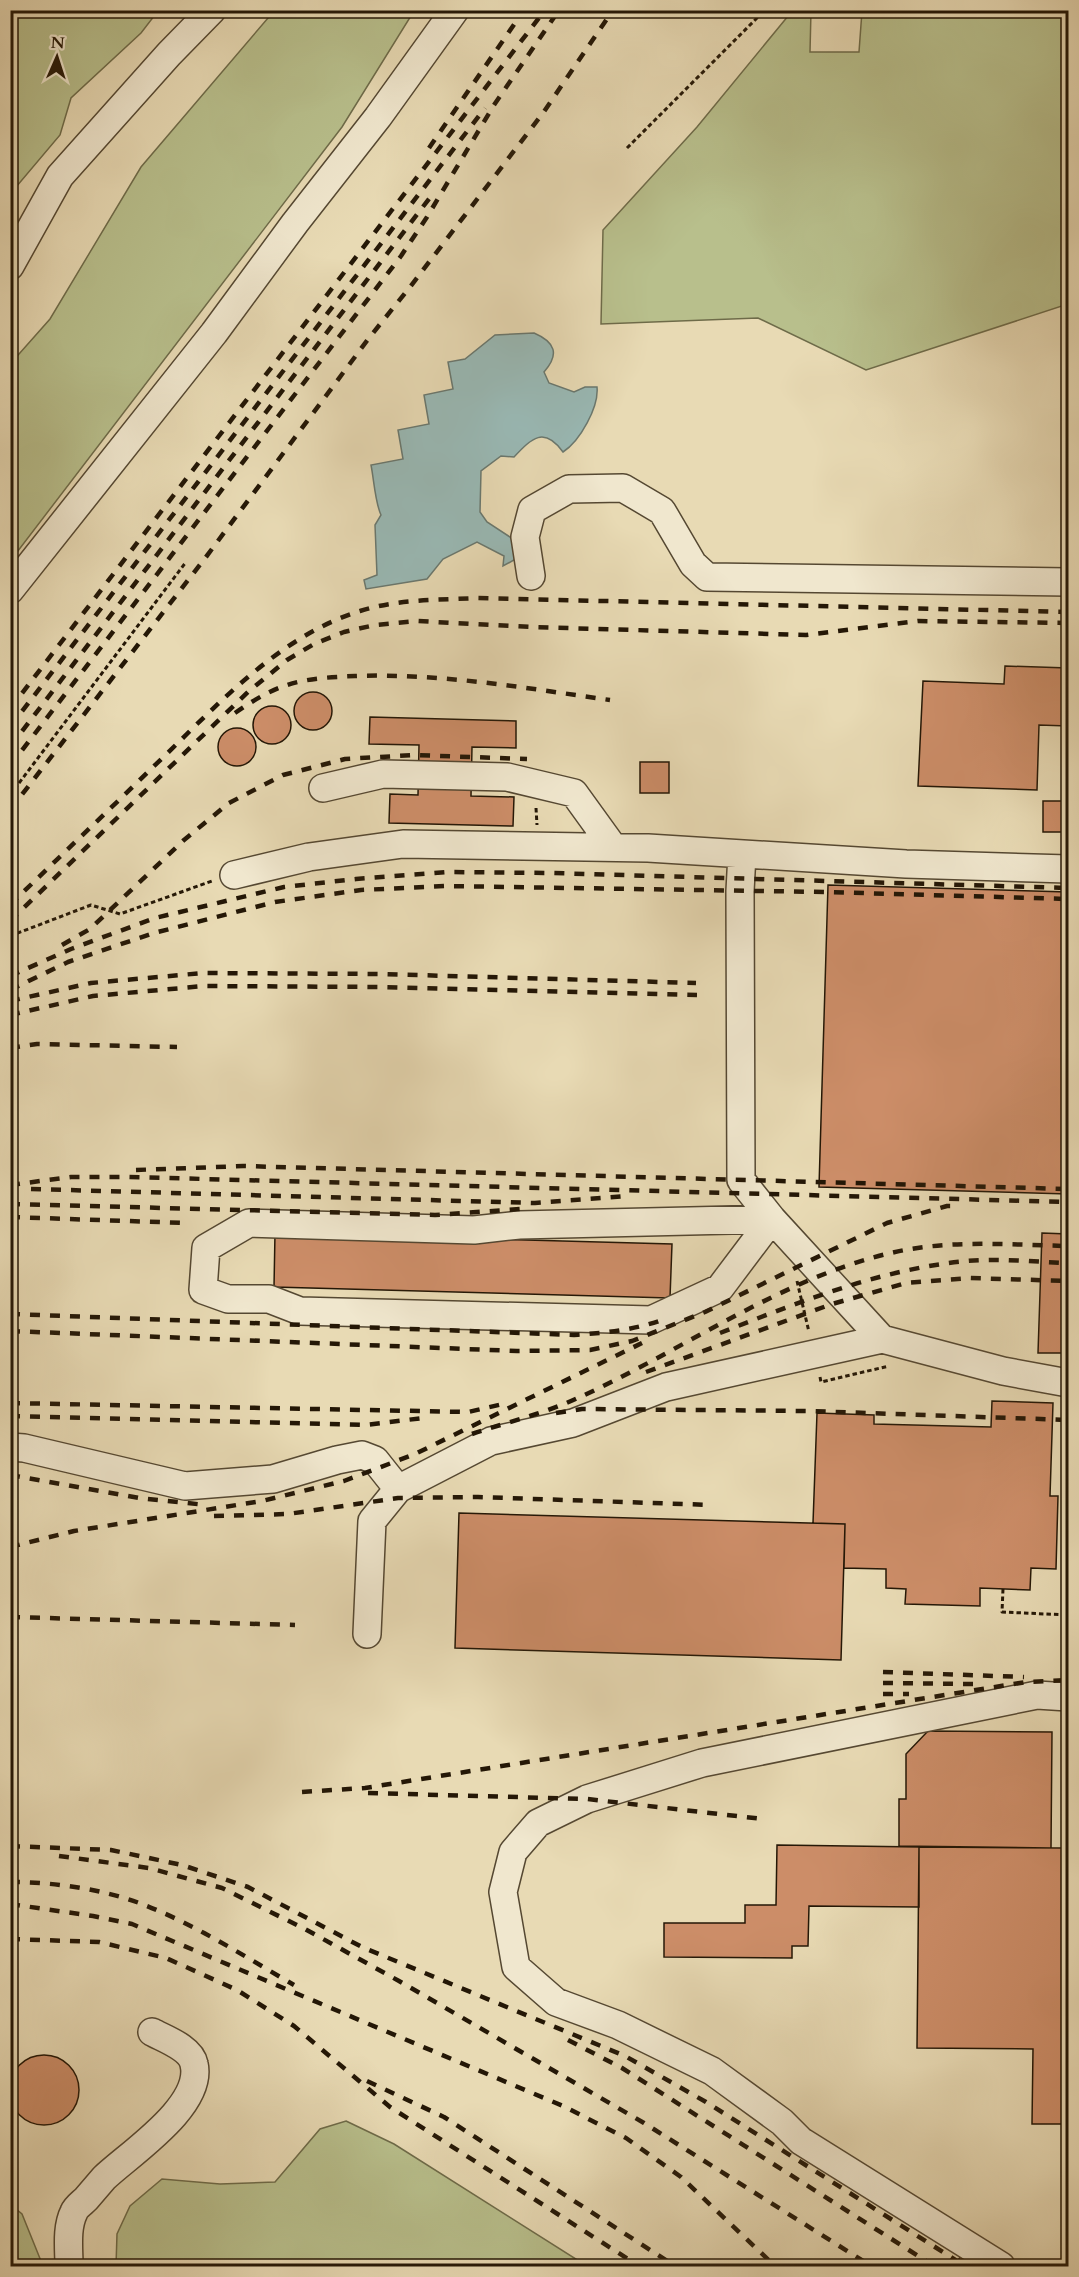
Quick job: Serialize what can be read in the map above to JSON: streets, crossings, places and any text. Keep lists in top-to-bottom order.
{
  "north": "top"
}
